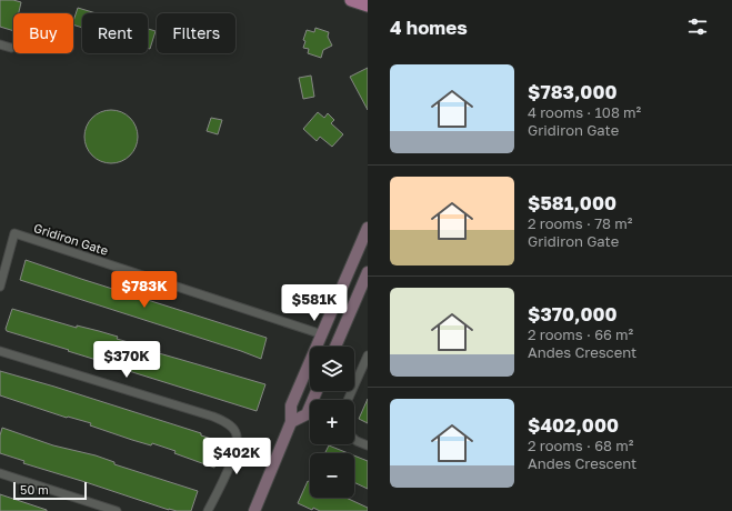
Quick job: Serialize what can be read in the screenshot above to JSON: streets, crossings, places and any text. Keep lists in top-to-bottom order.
{
  "streets": {
    "street": ["Gridiron Gate"]
  },
  "scale_bar": "50 m",
  "page": {
    "heading": "4 homes",
    "chip": ["Buy", "Rent", "Filters"],
    "list": [
      {
        "name": "$783,000",
        "note": "4 rooms · 108 m² · Gridiron Gate"
      },
      {
        "name": "$581,000",
        "note": "2 rooms · 78 m² · Gridiron Gate"
      },
      {
        "name": "$370,000",
        "note": "2 rooms · 66 m² · Andes Crescent"
      },
      {
        "name": "$402,000",
        "note": "2 rooms · 68 m² · Andes Crescent"
      }
    ],
    "price": [
      "$783K",
      "$581K",
      "$370K",
      "$402K"
    ],
    "map_buttons": ["+", "−"],
    "scale": "50 m"
  }
}
